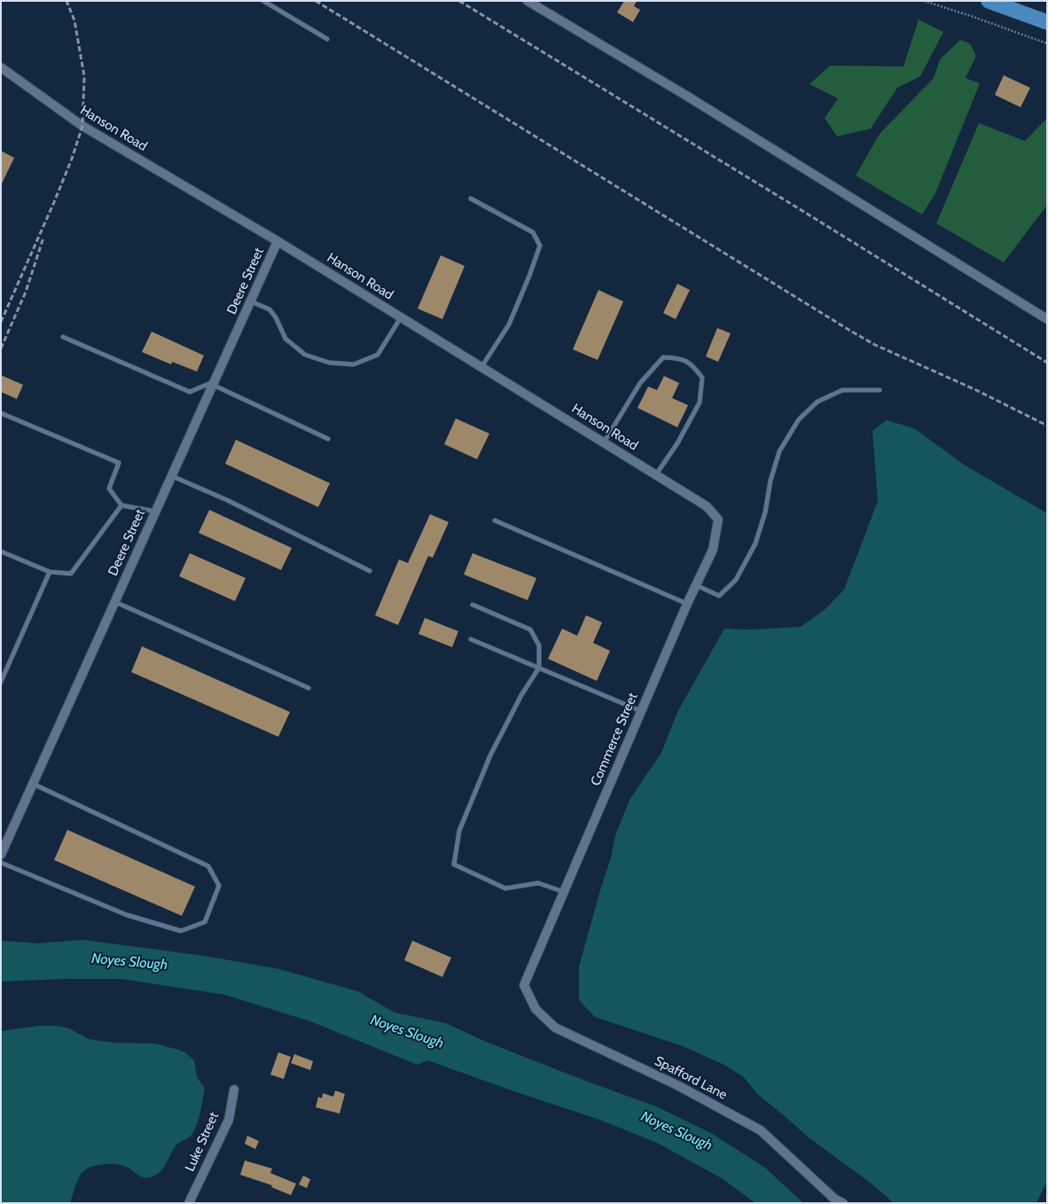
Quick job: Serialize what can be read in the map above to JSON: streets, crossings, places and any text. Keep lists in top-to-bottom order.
{
  "streets": {
    "street": [
      "Hanson Road",
      "Deere Street",
      "Commerce Street",
      "Spafford Lane",
      "Luke Street"
    ]
  },
  "crossings": [
    ["Hanson Road", "Deere Street"],
    ["Hanson Road", "Commerce Street"],
    ["Commerce Street", "Spafford Lane"]
  ],
  "water": ["Noyes Slough"]
}
